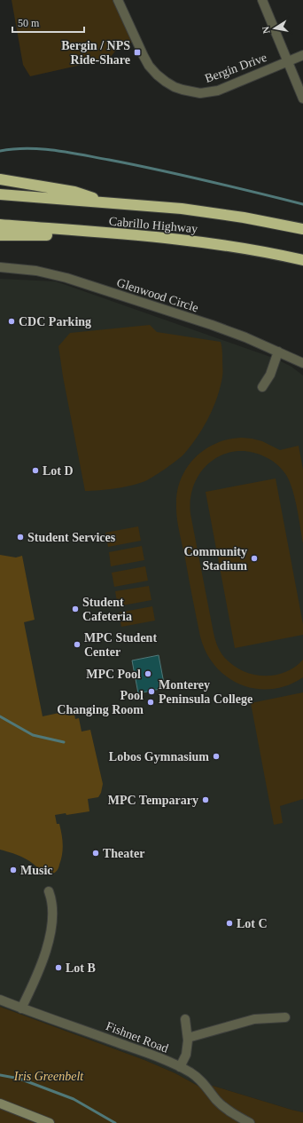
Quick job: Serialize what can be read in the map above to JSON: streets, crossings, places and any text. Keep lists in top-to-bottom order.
{
  "streets": {
    "highway": ["Cabrillo Highway"],
    "street": ["Bergin Drive", "Glenwood Circle", "Fishnet Road"]
  },
  "parks": ["Iris Greenbelt"],
  "places": {
    "transit": ["Bergin / NPS Ride-Share"],
    "other": [
      "CDC Parking",
      "Lot D",
      "Student Services",
      "Community Stadium",
      "Student Cafeteria",
      "MPC Student Center",
      "MPC Pool",
      "Monterey Peninsula College",
      "Pool Changing Room",
      "Lobos Gymnasium",
      "MPC Temparary",
      "Theater",
      "Music",
      "Lot C",
      "Lot B"
    ]
  },
  "scale_bar": "50 m",
  "north": "left"
}
